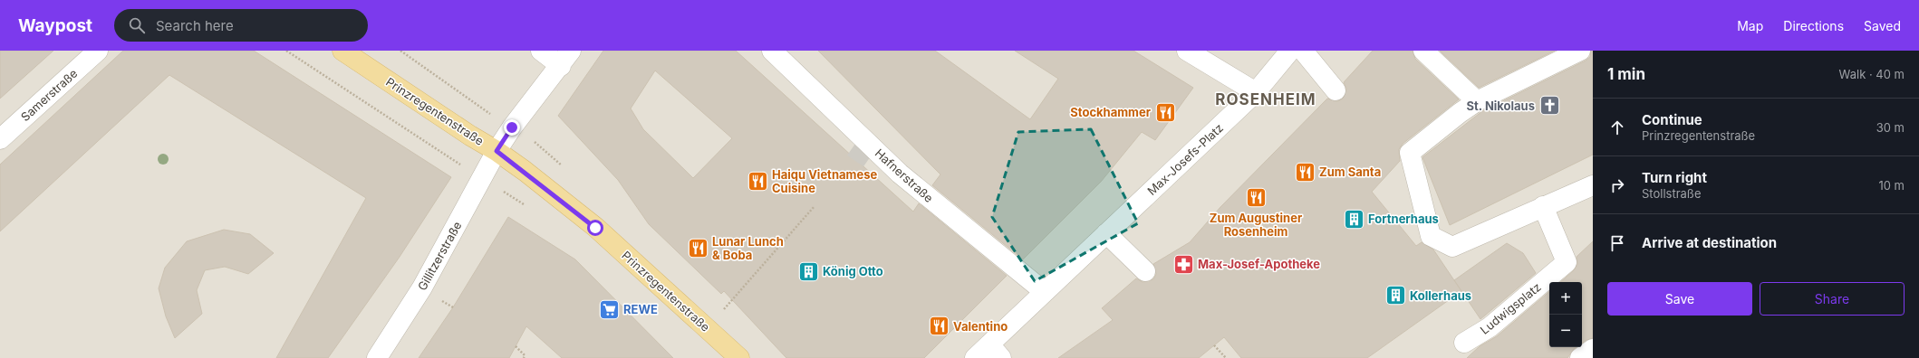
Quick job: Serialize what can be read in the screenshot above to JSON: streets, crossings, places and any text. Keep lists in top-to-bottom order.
{
  "streets": {
    "main road": ["Prinzregentenstraße"],
    "street": [
      "Samerstraße",
      "Max-Josefs-Platz",
      "Hafnerstraße",
      "Gillitzerstraße",
      "Ludwigsplatz"
    ]
  },
  "crossings": [
    ["Prinzregentenstraße", "Gillitzerstraße"],
    ["Max-Josefs-Platz", "Hafnerstraße"]
  ],
  "districts": ["ROSENHEIM"],
  "places": {
    "church": ["St. Nikolaus"],
    "restaurant": [
      "Stockhammer",
      "Zum Santa",
      "Haiqu Vietnamese Cuisine",
      "Zum Augustiner Rosenheim",
      "Lunar Lunch & Boba",
      "Valentino"
    ],
    "building": ["Fortnerhaus", "König Otto", "Kollerhaus"],
    "pharmacy": ["Max-Josef-Apotheke"],
    "supermarket": ["REWE"]
  },
  "page": {
    "header": "Waypost",
    "search": "Search here",
    "nav": ["Map", "Directions", "Saved"],
    "heading": ["1 min", "Walk · 40 m"],
    "list": [
      ["Continue", "Prinzregentenstraße", "30 m"],
      ["Turn right", "Stollstraße", "10 m"],
      "Arrive at destination"
    ],
    "buttons": ["Save", "Share"],
    "map_buttons": ["+", "−"]
  }
}
